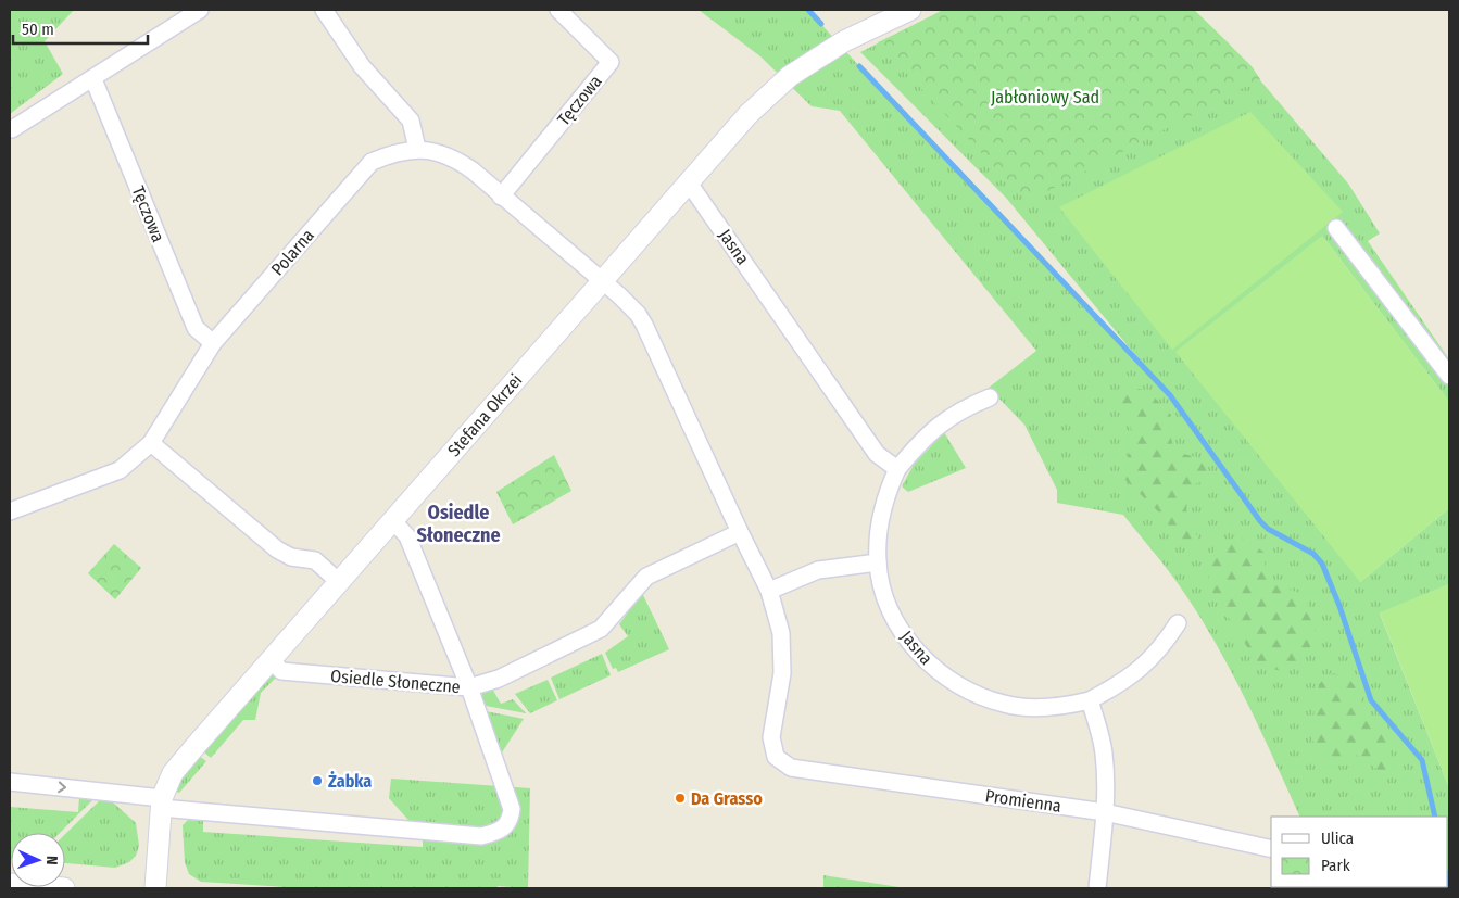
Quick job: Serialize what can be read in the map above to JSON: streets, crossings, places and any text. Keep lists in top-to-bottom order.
{
  "streets": {
    "street": [
      "Tęczowa",
      "Jasna",
      "Polarna",
      "Stefana Okrzei",
      "Osiedle Słoneczne",
      "Promienna"
    ]
  },
  "crossings": [
    ["Tęczowa", "Polarna"],
    ["Jasna", "Stefana Okrzei"],
    ["Polarna", "Stefana Okrzei"],
    ["Polarna", "Osiedle Słoneczne"],
    ["Polarna", "Promienna"],
    ["Stefana Okrzei", "Osiedle Słoneczne"]
  ],
  "districts": ["Osiedle Słoneczne"],
  "parks": ["Jabłoniowy Sad"],
  "places": ["Żabka", "Da Grasso"],
  "legend": ["Ulica", "Park"],
  "scale_bar": "50 m",
  "north": "right"
}
